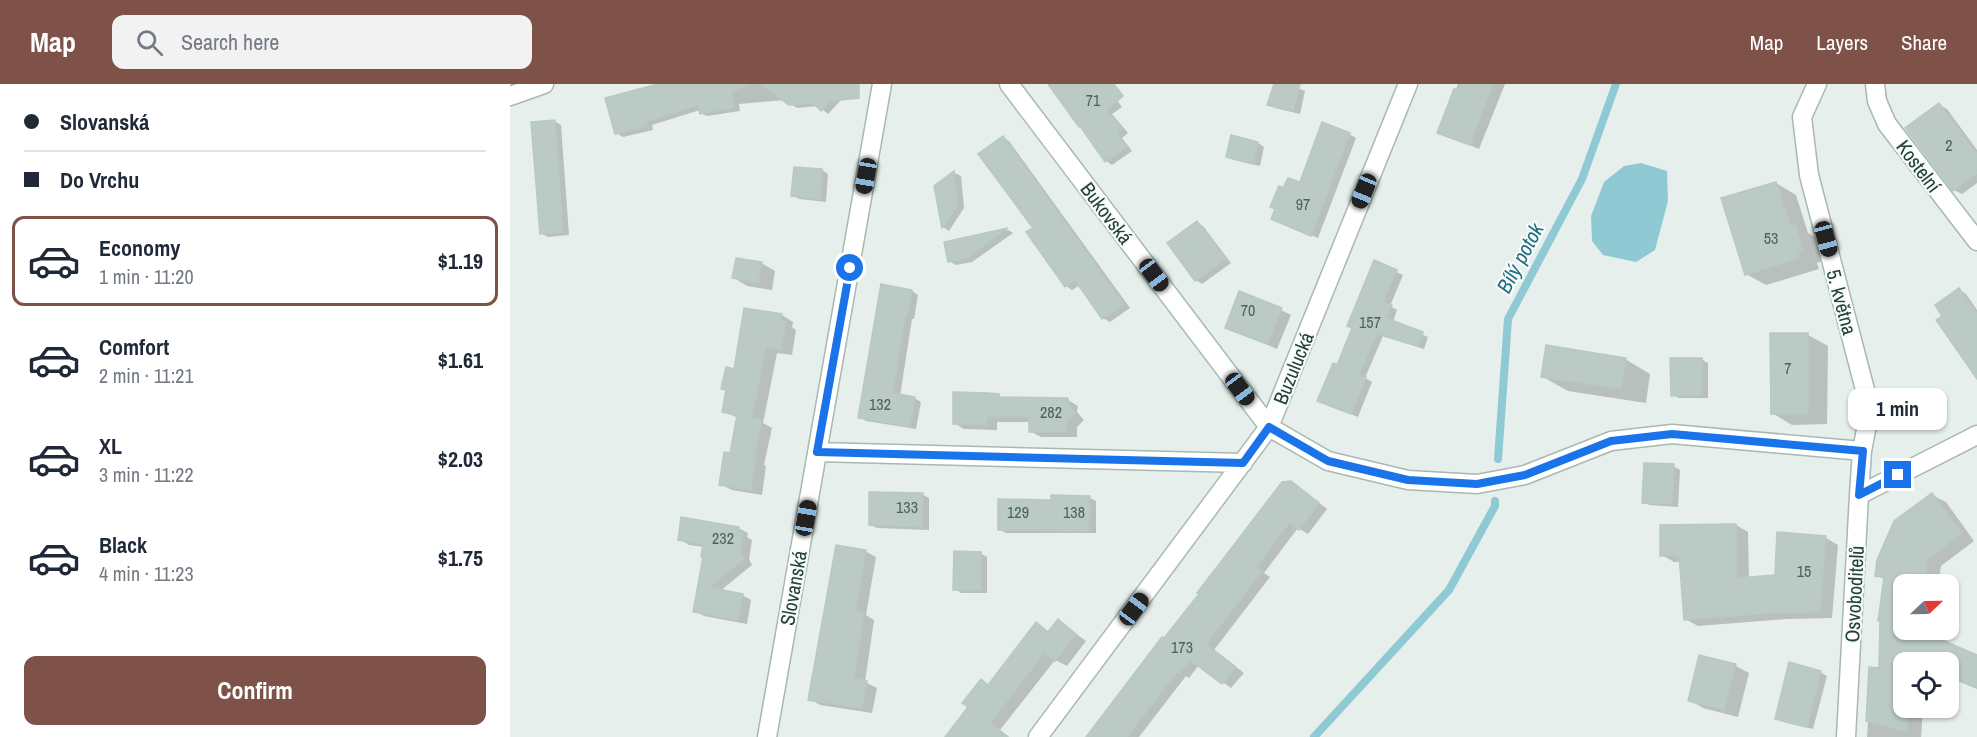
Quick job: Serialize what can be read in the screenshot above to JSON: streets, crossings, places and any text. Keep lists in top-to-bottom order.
{
  "streets": {
    "street": [
      "Kostelní",
      "Bukovská",
      "5. května",
      "Buzulucká",
      "Slovanská",
      "Osvoboditelů"
    ]
  },
  "crossings": [
    ["Bukovská", "5. května"],
    ["Bukovská", "Buzulucká"],
    ["Bukovská", "Osvoboditelů"],
    ["5. května", "Osvoboditelů"]
  ],
  "water": ["Bílý potok"],
  "house_numbers": [
    "71",
    "2",
    "97",
    "53",
    "70",
    "157",
    "7",
    "132",
    "282",
    "133",
    "129",
    "138",
    "232",
    "15",
    "173"
  ],
  "north": "right",
  "page": {
    "header": "Map",
    "search": "Search here",
    "nav": ["Map", "Layers", "Share"],
    "banner": ["Slovanská", "Do Vrchu"],
    "list": [
      {
        "name": "Economy",
        "note": "1 min · 11:20",
        "value": "$1.19"
      },
      {
        "name": "Comfort",
        "note": "2 min · 11:21",
        "value": "$1.61"
      },
      {
        "name": "XL",
        "note": "3 min · 11:22",
        "value": "$2.03"
      },
      {
        "name": "Black",
        "note": "4 min · 11:23",
        "value": "$1.75"
      }
    ],
    "bubble": "1 min",
    "buttons": "Confirm"
  }
}
